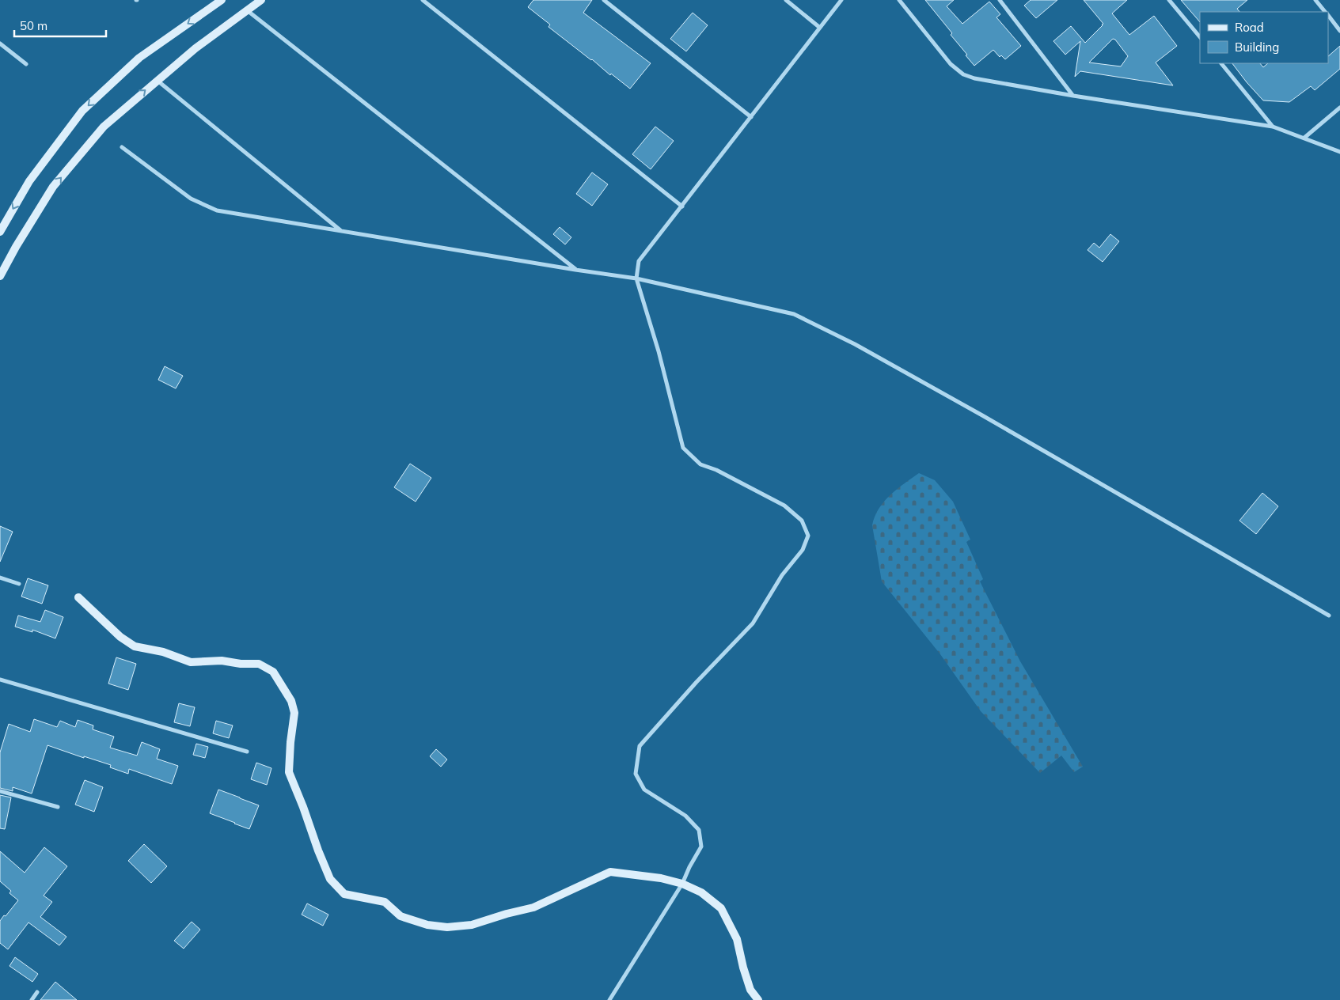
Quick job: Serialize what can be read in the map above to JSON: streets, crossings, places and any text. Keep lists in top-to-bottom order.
{
  "legend": ["Road", "Building"],
  "scale_bar": "50 m"
}
